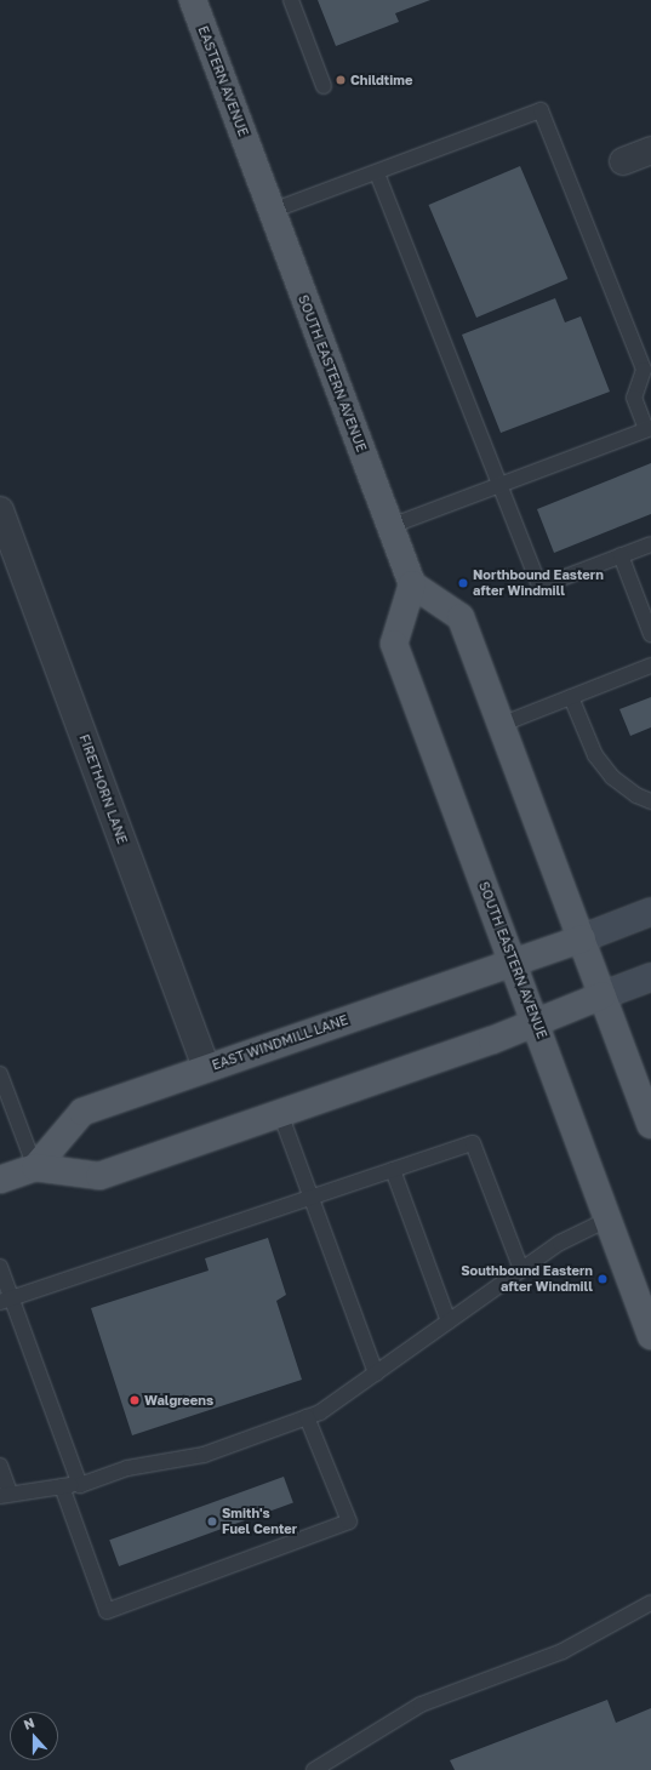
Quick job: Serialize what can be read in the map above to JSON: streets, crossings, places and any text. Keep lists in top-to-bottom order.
{
  "streets": {
    "main road": ["EASTERN AVENUE", "SOUTH EASTERN AVENUE", "EAST WINDMILL LANE"],
    "street": ["FIRETHORN LANE"]
  },
  "crossings": [
    ["EASTERN AVENUE", "SOUTH EASTERN AVENUE"],
    ["SOUTH EASTERN AVENUE", "EAST WINDMILL LANE"],
    ["FIRETHORN LANE", "EAST WINDMILL LANE"]
  ],
  "places": [
    "Childtime",
    "Northbound Eastern after Windmill",
    "Southbound Eastern after Windmill",
    "Walgreens",
    "Smith's Fuel Center"
  ],
  "north": "top"
}
